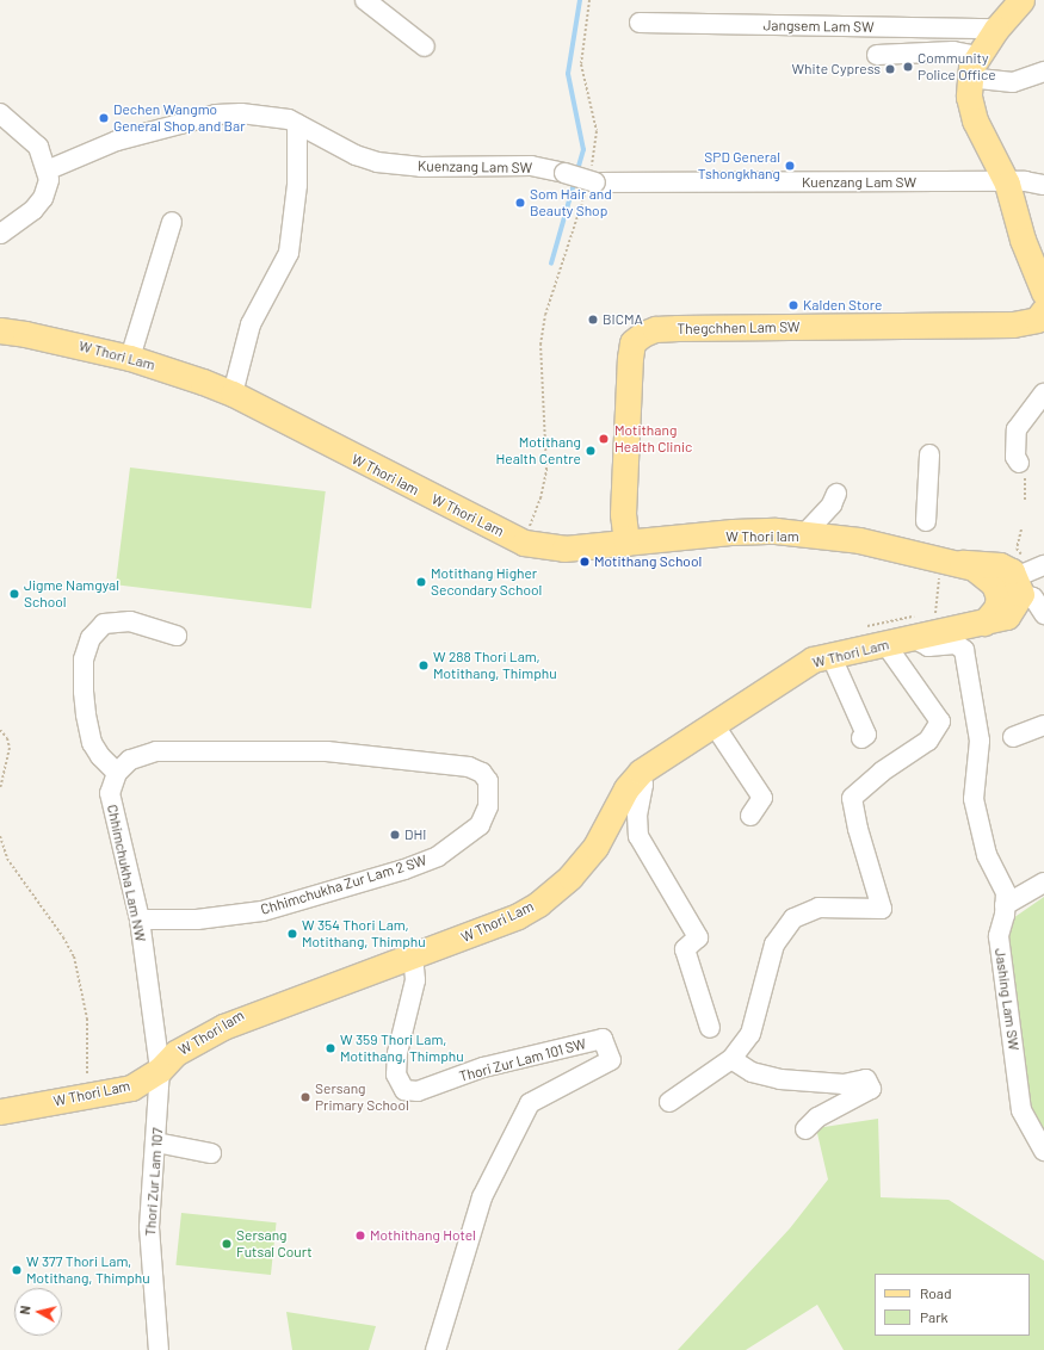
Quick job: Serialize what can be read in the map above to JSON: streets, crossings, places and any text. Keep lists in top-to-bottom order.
{
  "streets": {
    "main road": ["Thegchhen Lam SW", "W Thori Lam"],
    "street": [
      "Jangsem Lam SW",
      "Kuenzang Lam SW",
      "Chhimchukha Lam NW",
      "Chhimchukha Zur Lam 2 SW",
      "Jashing Lam SW",
      "Thori Zur Lam 101 SW",
      "Thori Zur Lam 107"
    ],
    "path": ["W Thori lam"]
  },
  "crossings": [
    ["Thegchhen Lam SW", "W Thori Lam"],
    ["W Thori Lam", "W Thori lam"],
    ["W Thori Lam", "Chhimchukha Lam NW"],
    ["W Thori Lam", "Jashing Lam SW"],
    ["W Thori Lam", "Thori Zur Lam 101 SW"],
    ["W Thori Lam", "Thori Zur Lam 107"],
    ["Chhimchukha Lam NW", "Chhimchukha Zur Lam 2 SW"],
    ["Chhimchukha Lam NW", "Thori Zur Lam 107"]
  ],
  "places": [
    "Community Police Office",
    "White Cypress",
    "Dechen Wangmo General Shop and Bar",
    "SPD General Tshongkhang",
    "Som Hair and Beauty Shop",
    "Kalden Store",
    "BICMA",
    "Motithang Health Clinic",
    "Motithang Health Centre",
    "Motithang School",
    "Motithang Higher Secondary School",
    "Jigme Namgyal School",
    "W 288 Thori Lam, Motithang, Thimphu",
    "DHI",
    "W 354 Thori Lam, Motithang, Thimphu",
    "W 359 Thori Lam, Motithang, Thimphu",
    "Sersang Primary School",
    "Mothithang Hotel",
    "Sersang Futsal Court",
    "W 377 Thori Lam, Motithang, Thimphu"
  ],
  "legend": ["Road", "Park"],
  "north": "left"
}
